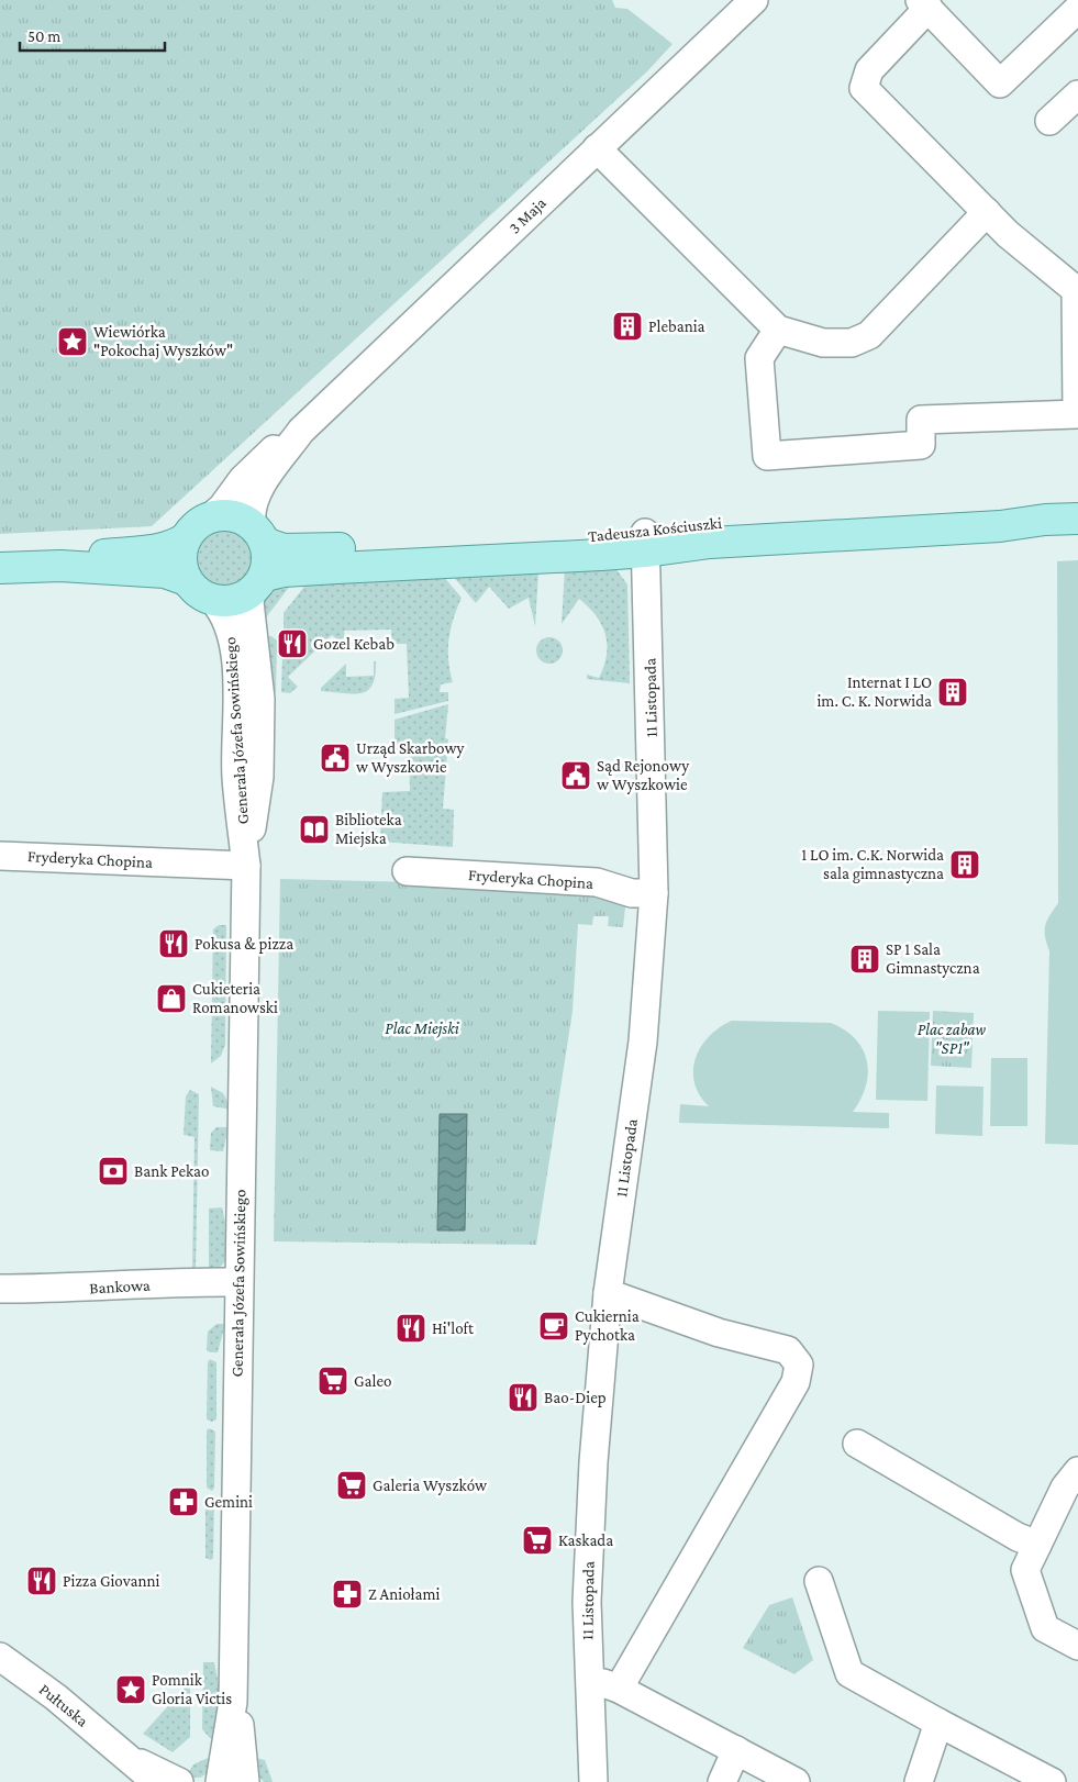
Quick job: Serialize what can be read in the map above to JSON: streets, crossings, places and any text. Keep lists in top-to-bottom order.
{
  "streets": {
    "main road": ["Tadeusza Kościuszki"],
    "street": [
      "3 Maja",
      "11 Listopada",
      "Generała Józefa Sowińskiego",
      "Fryderyka Chopina",
      "Bankowa",
      "Pułtuska"
    ]
  },
  "crossings": [
    ["3 Maja", "Tadeusza Kościuszki"],
    ["3 Maja", "Generała Józefa Sowińskiego"],
    ["Tadeusza Kościuszki", "11 Listopada"],
    ["Tadeusza Kościuszki", "Generała Józefa Sowińskiego"],
    ["11 Listopada", "Fryderyka Chopina"],
    ["Generała Józefa Sowińskiego", "Fryderyka Chopina"],
    ["Generała Józefa Sowińskiego", "Bankowa"]
  ],
  "parks": ["Plac Miejski", "Plac zabaw \"SP1\""],
  "places": {
    "building": [
      "Plebania",
      "Internat I LO im. C. K. Norwida",
      "1 LO im. C.K. Norwida sala gimnastyczna",
      "SP 1 Sala Gimnastyczna"
    ],
    "place": ["Wiewiórka \"Pokochaj Wyszków\"", "Pomnik Gloria Victis"],
    "restaurant": [
      "Gozel Kebab",
      "Pokusa & pizza",
      "Hi'loft",
      "Bao-Diep",
      "Pizza Giovanni"
    ],
    "public building": ["Urząd Skarbowy w Wyszkowie", "Sąd Rejonowy w Wyszkowie"],
    "library": ["Biblioteka Miejska"],
    "shop": ["Cukieteria Romanowski"],
    "bank": ["Bank Pekao"],
    "cafe": ["Cukiernia Pychotka"],
    "supermarket": ["Galeo", "Galeria Wyszków", "Kaskada"],
    "pharmacy": ["Gemini", "Z Aniołami"]
  },
  "scale_bar": "50 m"
}
